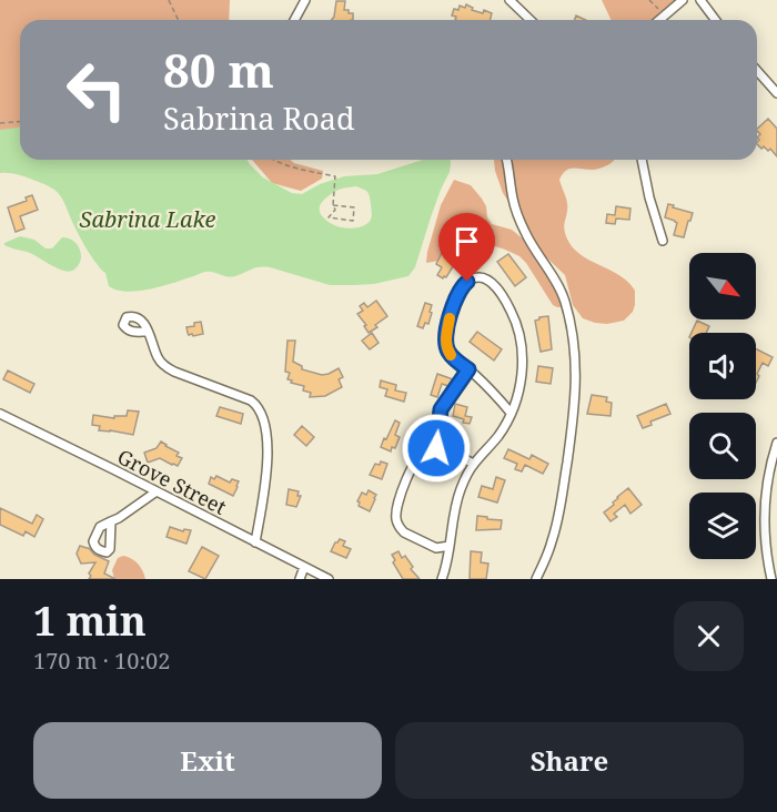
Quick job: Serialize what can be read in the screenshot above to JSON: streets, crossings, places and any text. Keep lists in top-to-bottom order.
{
  "streets": {
    "street": ["Grove Street"]
  },
  "water": ["Sabrina Lake"],
  "north": "bottom right",
  "page": {
    "turn": ["80 m", "Sabrina Road"],
    "heading": ["1 min", "170 m · 10:02"],
    "buttons": ["Exit", "Share"]
  }
}
